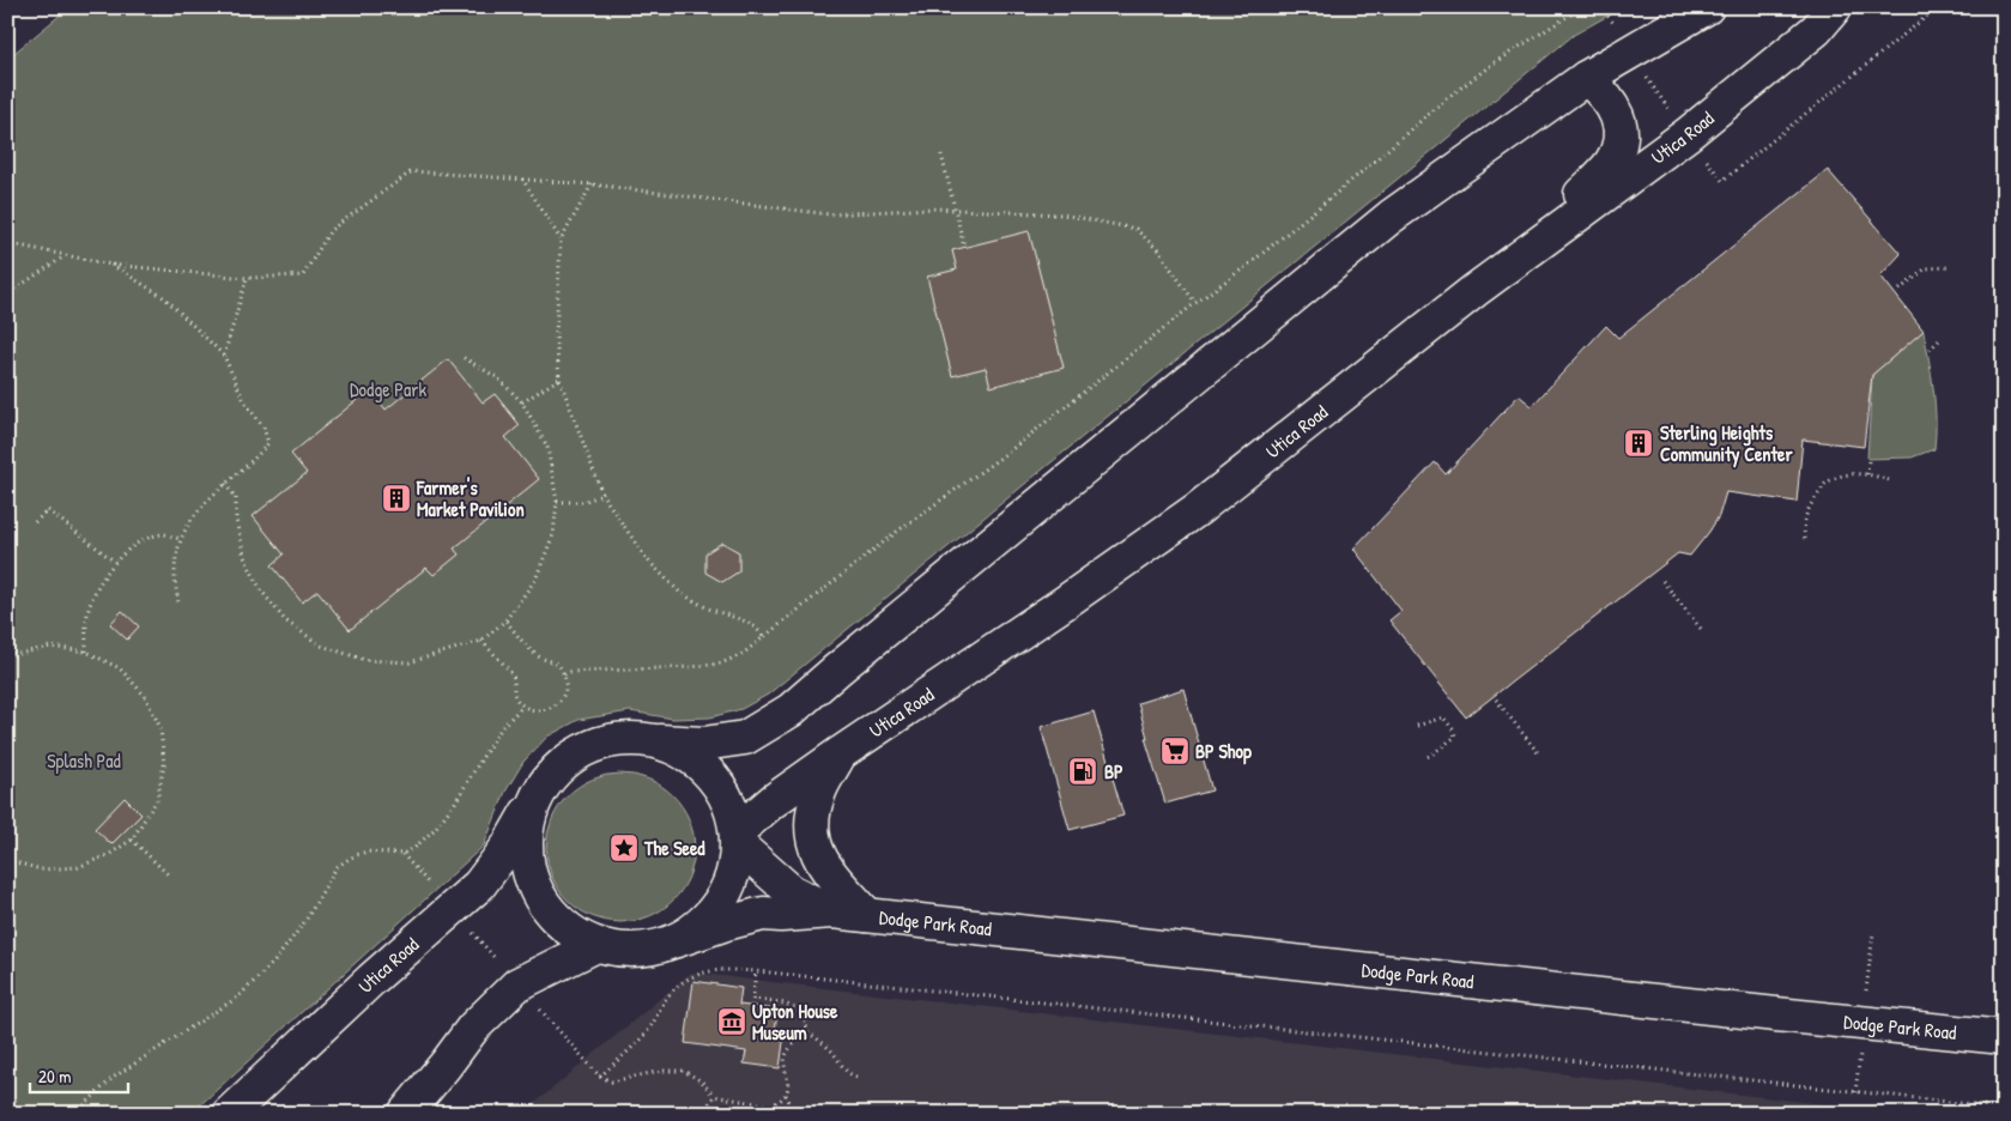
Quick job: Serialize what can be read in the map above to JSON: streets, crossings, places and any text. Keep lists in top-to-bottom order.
{
  "streets": {
    "street": ["Utica Road", "Dodge Park Road"]
  },
  "crossings": [
    ["Utica Road", "Dodge Park Road"]
  ],
  "parks": ["Dodge Park", "Splash Pad"],
  "places": {
    "building": ["Sterling Heights Community Center", "Farmer's Market Pavilion"],
    "supermarket": ["BP Shop"],
    "fuel station": ["BP"],
    "place": ["The Seed"],
    "museum": ["Upton House Museum"]
  },
  "scale_bar": "20 m"
}
